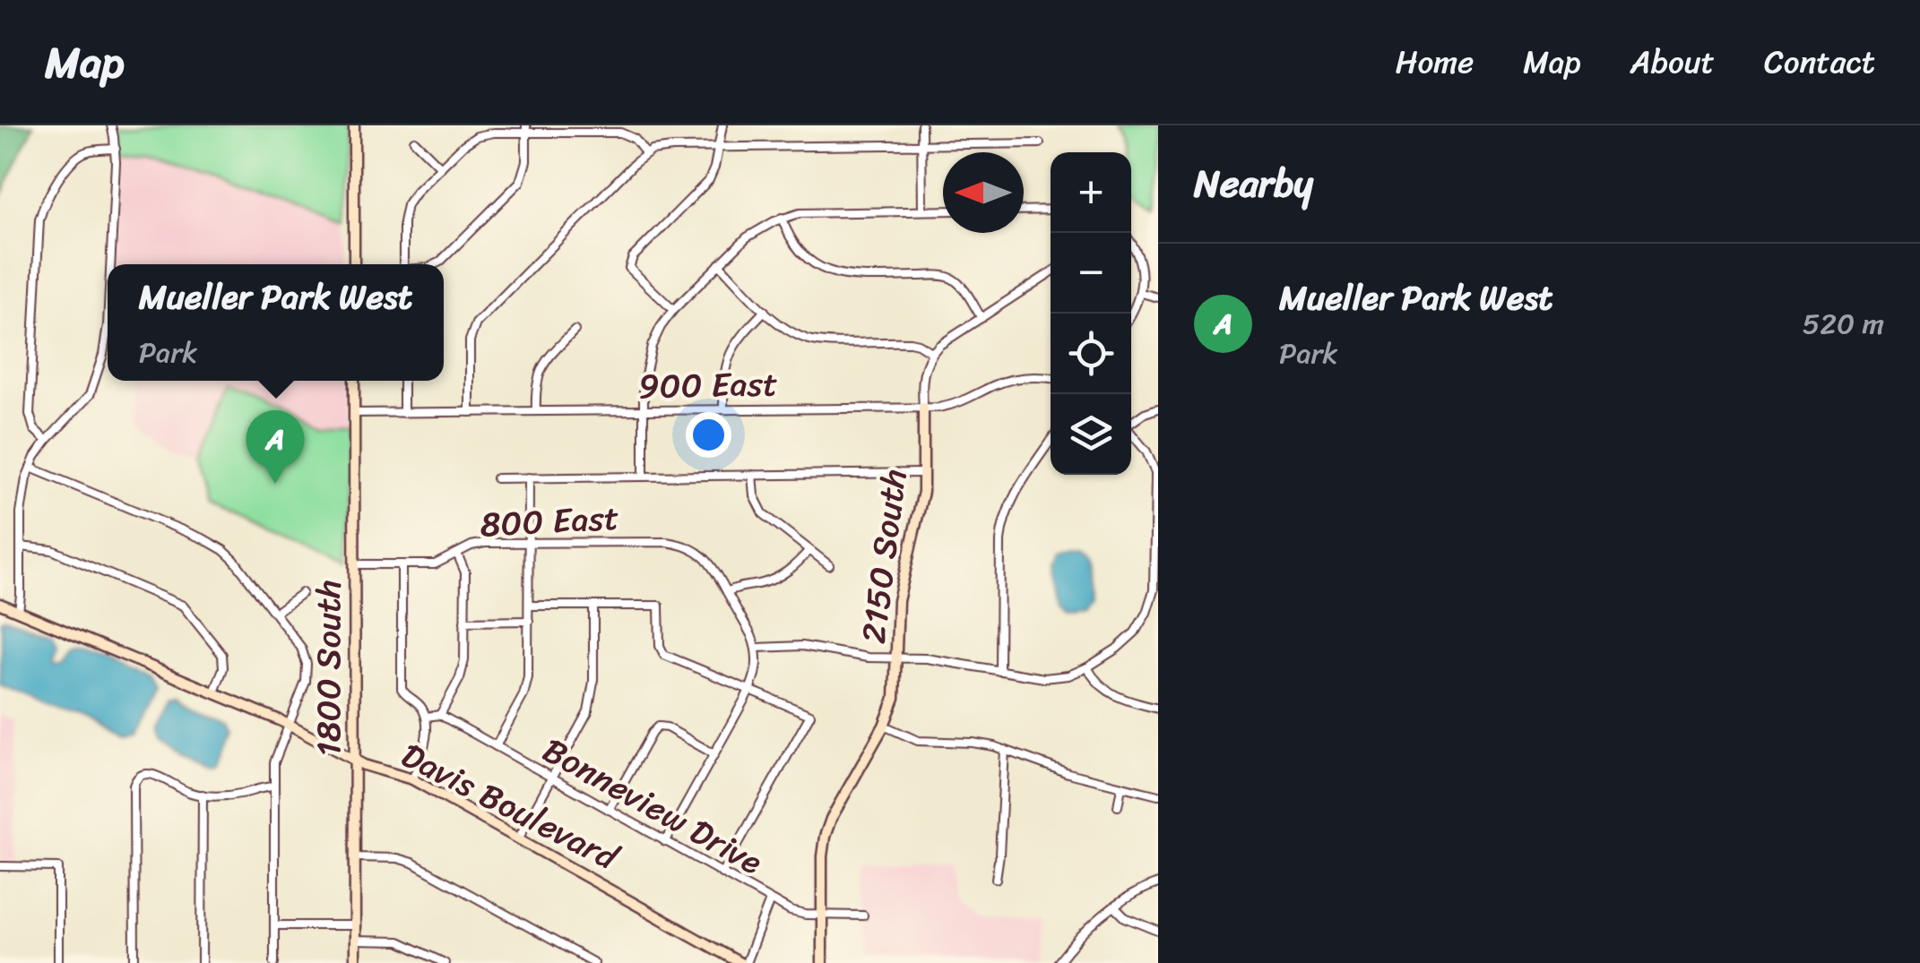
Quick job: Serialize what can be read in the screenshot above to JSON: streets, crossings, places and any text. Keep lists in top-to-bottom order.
{
  "streets": {
    "street": [
      "900 East",
      "800 East",
      "2150 South",
      "1800 South",
      "Davis Boulevard",
      "Bonneview Drive"
    ]
  },
  "crossings": [
    ["900 East", "2150 South"],
    ["900 East", "1800 South"],
    ["800 East", "1800 South"],
    ["2150 South", "Bonneview Drive"],
    ["1800 South", "Davis Boulevard"]
  ],
  "north": "left",
  "page": {
    "header": "Map",
    "nav": [
      "Home",
      "Map",
      "About",
      "Contact"
    ],
    "heading": "Nearby",
    "map_buttons": ["+", "−"],
    "list": [
      {
        "mark": "A",
        "name": "Mueller Park West",
        "note": "Park",
        "value": "520 m"
      }
    ],
    "popup": ["Mueller Park West", "Park"],
    "pins": "A"
  }
}
